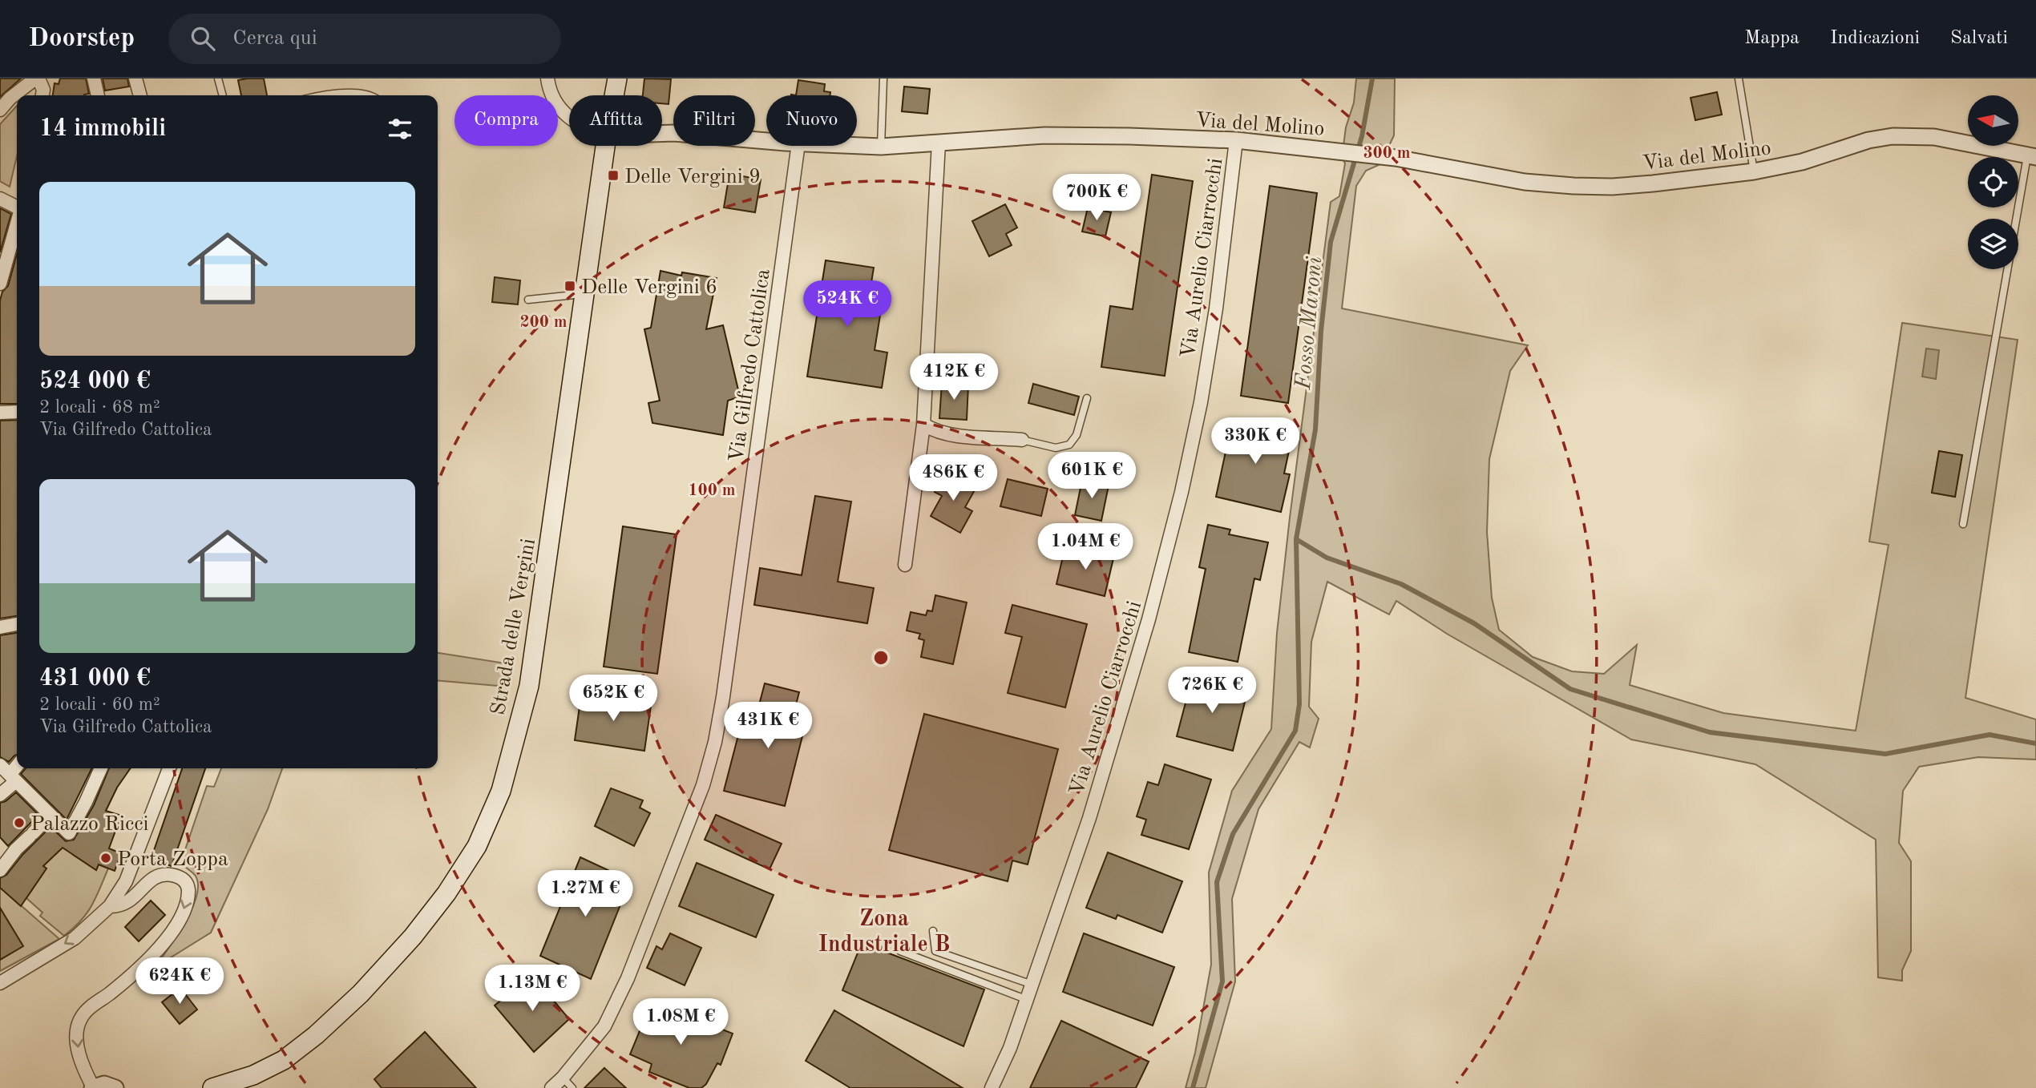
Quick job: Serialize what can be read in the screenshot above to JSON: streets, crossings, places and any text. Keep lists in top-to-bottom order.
{
  "streets": {
    "main road": ["Strada delle Vergini"],
    "street": ["Via del Molino", "Via Aurelio Ciarrocchi", "Via Gilfredo Cattolica"]
  },
  "crossings": [
    ["Via del Molino", "Via Aurelio Ciarrocchi"]
  ],
  "districts": ["Zona Industriale B"],
  "water": ["Fosso Maroni"],
  "places": {
    "transit": ["Delle Vergini 9", "Delle Vergini 6"],
    "other": ["Palazzo Ricci", "Porta Zoppa"]
  },
  "north": "left",
  "page": {
    "header": "Doorstep",
    "search": "Cerca qui",
    "nav": ["Mappa", "Indicazioni", "Salvati"],
    "chip": [
      "Compra",
      "Affitta",
      "Filtri",
      "Nuovo"
    ],
    "heading": "14 immobili",
    "list": [
      {
        "name": "524 000 €",
        "note": "2 locali · 68 m² · Via Gilfredo Cattolica"
      },
      {
        "name": "431 000 €",
        "note": "2 locali · 60 m² · Via Gilfredo Cattolica"
      }
    ],
    "price": [
      "700K €",
      "524K €",
      "412K €",
      "330K €",
      "601K €",
      "486K €",
      "1.04M €",
      "726K €",
      "652K €",
      "431K €",
      "1.27M €",
      "624K €",
      "1.13M €",
      "1.08M €"
    ]
  },
  "rings": ["300 m", "200 m", "100 m"]
}
